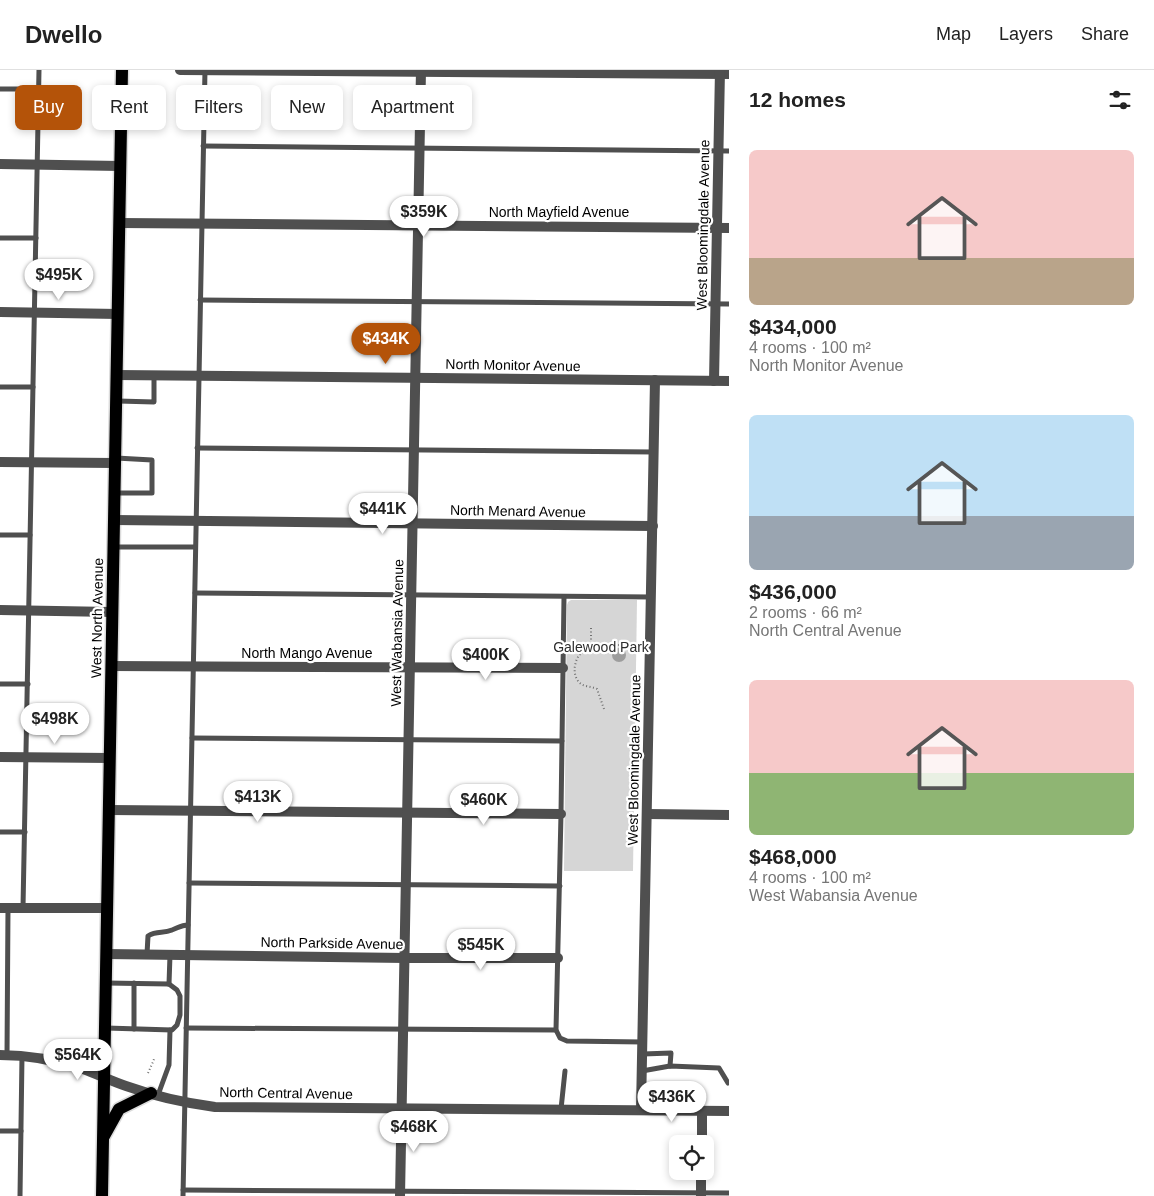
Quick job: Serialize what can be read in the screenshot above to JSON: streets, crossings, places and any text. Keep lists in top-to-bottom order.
{
  "streets": {
    "main road": ["West North Avenue"],
    "street": [
      "North Mayfield Avenue",
      "West Bloomingdale Avenue",
      "North Monitor Avenue",
      "North Menard Avenue",
      "West Wabansia Avenue",
      "North Mango Avenue",
      "North Parkside Avenue",
      "North Central Avenue"
    ]
  },
  "crossings": [
    ["North Mayfield Avenue", "West Bloomingdale Avenue"],
    ["North Mayfield Avenue", "West North Avenue"],
    ["North Mayfield Avenue", "West Wabansia Avenue"],
    ["West Bloomingdale Avenue", "North Monitor Avenue"],
    ["West Bloomingdale Avenue", "North Menard Avenue"],
    ["West Bloomingdale Avenue", "North Central Avenue"],
    ["North Monitor Avenue", "West North Avenue"],
    ["North Monitor Avenue", "West Wabansia Avenue"],
    ["North Menard Avenue", "West North Avenue"],
    ["North Menard Avenue", "West Wabansia Avenue"],
    ["West North Avenue", "North Mango Avenue"],
    ["West North Avenue", "North Parkside Avenue"],
    ["West North Avenue", "North Central Avenue"],
    ["West Wabansia Avenue", "North Mango Avenue"],
    ["West Wabansia Avenue", "North Parkside Avenue"],
    ["West Wabansia Avenue", "North Central Avenue"]
  ],
  "parks": ["Galewood Park"],
  "page": {
    "header": "Dwello",
    "nav": ["Map", "Layers", "Share"],
    "heading": "12 homes",
    "chip": [
      "Buy",
      "Rent",
      "Filters",
      "New",
      "Apartment"
    ],
    "list": [
      {
        "name": "$434,000",
        "note": "4 rooms · 100 m² · North Monitor Avenue"
      },
      {
        "name": "$436,000",
        "note": "2 rooms · 66 m² · North Central Avenue"
      },
      {
        "name": "$468,000",
        "note": "4 rooms · 100 m² · West Wabansia Avenue"
      }
    ],
    "price": [
      "$359K",
      "$495K",
      "$434K",
      "$441K",
      "$400K",
      "$498K",
      "$413K",
      "$460K",
      "$545K",
      "$564K",
      "$436K",
      "$468K"
    ]
  }
}
